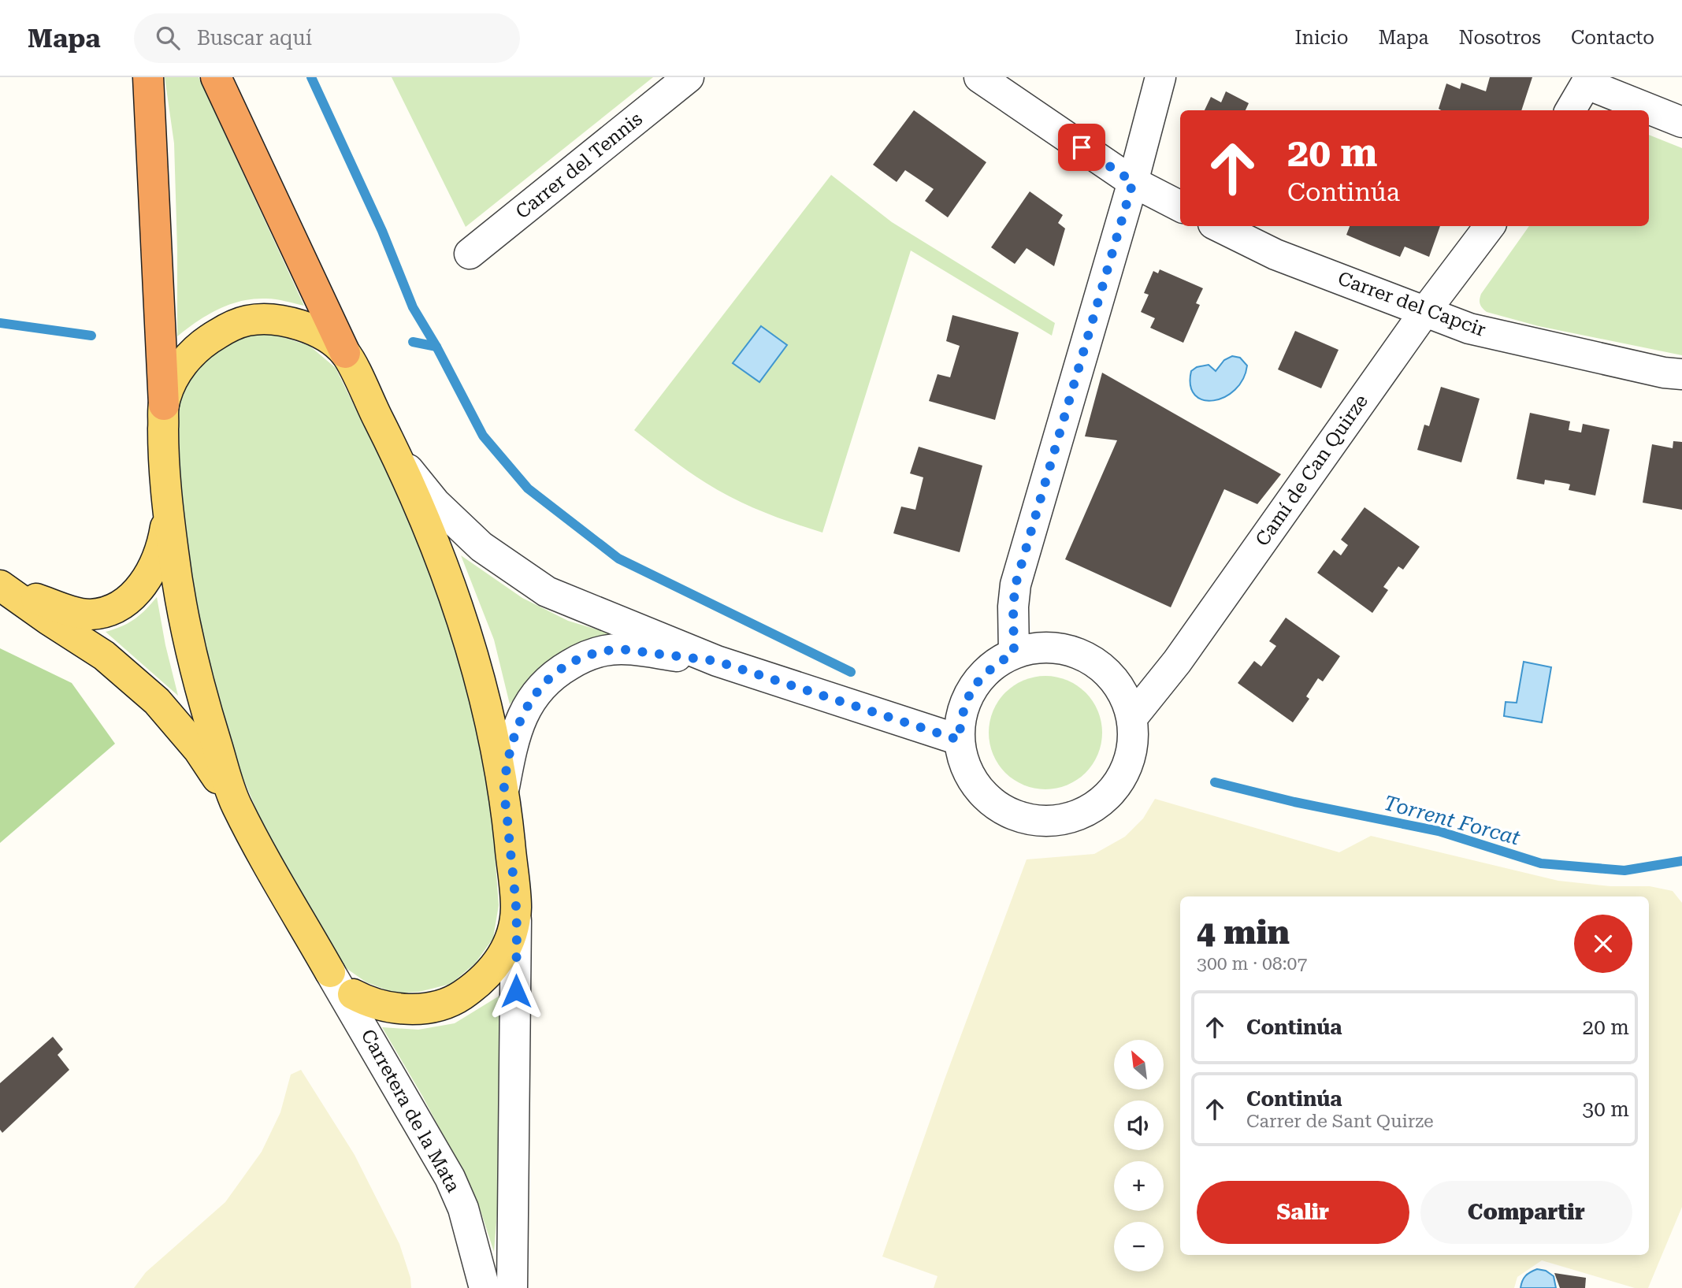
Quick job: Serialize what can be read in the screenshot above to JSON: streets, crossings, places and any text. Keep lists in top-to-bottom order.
{
  "streets": {
    "street": [
      "Carrer del Tennis",
      "Carrer del Capcir",
      "Camí de Can Quirze",
      "Carretera de la Mata"
    ]
  },
  "crossings": [
    ["Carrer del Capcir", "Camí de Can Quirze"]
  ],
  "water": ["Torrent Forcat"],
  "north": "top left",
  "page": {
    "header": "Mapa",
    "search": "Buscar aquí",
    "nav": [
      "Inicio",
      "Mapa",
      "Nosotros",
      "Contacto"
    ],
    "turn": ["20 m", "Continúa"],
    "heading": ["4 min", "300 m · 08:07"],
    "list": [
      {
        "name": "Continúa",
        "value": "20 m"
      },
      {
        "name": "Continúa",
        "note": "Carrer de Sant Quirze",
        "value": "30 m"
      }
    ],
    "map_buttons": ["+", "−"],
    "buttons": ["Salir", "Compartir"]
  }
}
